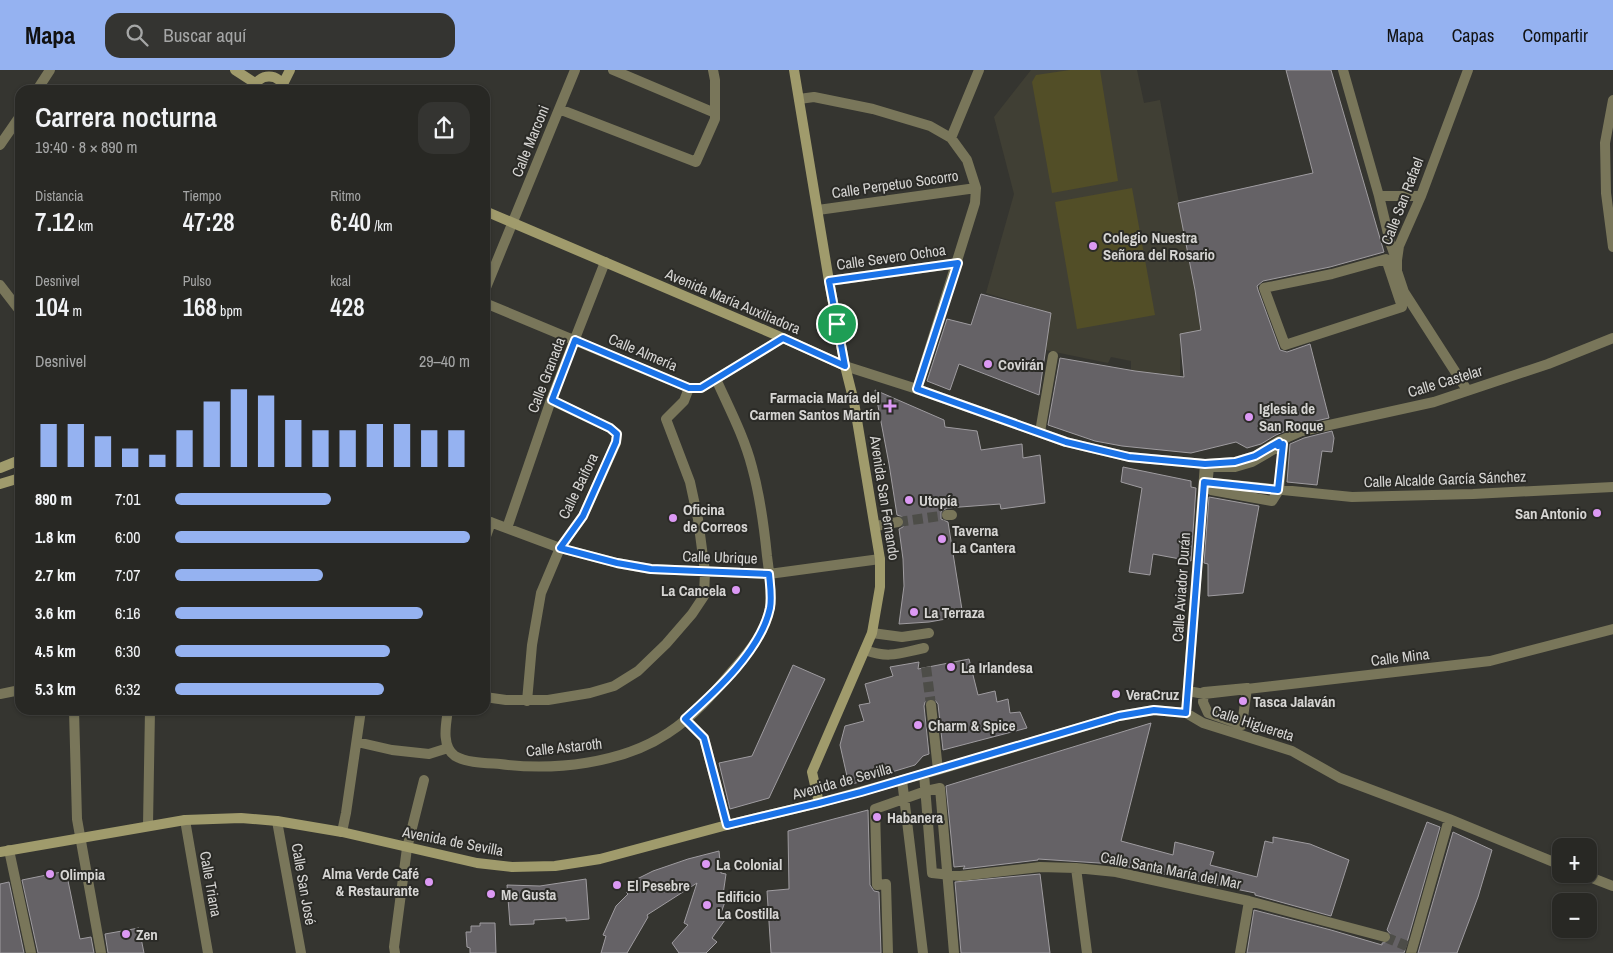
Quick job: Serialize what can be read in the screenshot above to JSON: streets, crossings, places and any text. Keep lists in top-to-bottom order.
{
  "streets": {
    "street": [
      "Calle Marconi",
      "Calle Perpetuo Socorro",
      "Calle San Rafael",
      "Calle Severo Ochoa",
      "Avenida María Auxiliadora",
      "Calle Almería",
      "Calle Granada",
      "Calle Castelar",
      "Calle Alcalde García Sánchez",
      "Calle Baifora",
      "Avenida San Fernando",
      "Calle Ubrique",
      "Calle Aviador Durán",
      "Calle Mina",
      "Calle Higuereta",
      "Calle Astaroth",
      "Avenida de Sevilla",
      "Calle Santa María del Mar",
      "Calle Triana",
      "Calle San José"
    ]
  },
  "crossings": [
    ["Calle Marconi", "Avenida María Auxiliadora"],
    ["Calle Perpetuo Socorro", "Avenida San Fernando"],
    ["Calle San Rafael", "Calle Castelar"],
    ["Calle Severo Ochoa", "Avenida San Fernando"],
    ["Avenida María Auxiliadora", "Calle Almería"],
    ["Avenida María Auxiliadora", "Calle Granada"],
    ["Avenida María Auxiliadora", "Calle Castelar"],
    ["Avenida María Auxiliadora", "Avenida San Fernando"],
    ["Avenida María Auxiliadora", "Calle Aviador Durán"],
    ["Calle Almería", "Calle Granada"],
    ["Calle Almería", "Calle Astaroth"],
    ["Calle Granada", "Calle Baifora"],
    ["Calle Granada", "Calle Ubrique"],
    ["Calle Baifora", "Calle Ubrique"],
    ["Avenida San Fernando", "Calle Ubrique"],
    ["Avenida San Fernando", "Avenida de Sevilla"],
    ["Calle Ubrique", "Calle Astaroth"],
    ["Calle Aviador Durán", "Calle Mina"],
    ["Calle Aviador Durán", "Calle Higuereta"],
    ["Calle Higuereta", "Avenida de Sevilla"],
    ["Avenida de Sevilla", "Calle Triana"],
    ["Avenida de Sevilla", "Calle San José"]
  ],
  "places": {
    "other": [
      "Colegio Nuestra Señora del Rosario",
      "Covirán",
      "Iglesia de San Roque",
      "Utopía",
      "San Antonio",
      "Oficina de Correos",
      "Taverna La Cantera",
      "La Cancela",
      "La Terraza",
      "La Irlandesa",
      "VeraCruz",
      "Tasca Jalaván",
      "Charm & Spice",
      "Habanera",
      "La Colonial",
      "Olimpia",
      "Alma Verde Café & Restaurante",
      "El Pesebre",
      "Me Gusta",
      "Edificio La Costilla",
      "Zen"
    ],
    "health": ["Farmacia María del Carmen Santos Martín"]
  },
  "page": {
    "header": "Mapa",
    "search": "Buscar aquí",
    "nav": ["Mapa", "Capas", "Compartir"],
    "heading": ["Carrera nocturna", "19:40 · 8 × 890 m"],
    "stats": [
      ["Distancia", "7.12 km"],
      ["Tiempo", "47:28"],
      ["Ritmo", "6:40 /km"],
      ["Desnivel", "104 m"],
      ["Pulso", "168 bpm"],
      ["kcal", "428"]
    ],
    "chart": ["Desnivel", "29–40 m"],
    "list": [
      {
        "name": "890 m",
        "note": "7:01"
      },
      {
        "name": "1.8 km",
        "note": "6:00"
      },
      {
        "name": "2.7 km",
        "note": "7:07"
      },
      {
        "name": "3.6 km",
        "note": "6:16"
      },
      {
        "name": "4.5 km",
        "note": "6:30"
      },
      {
        "name": "5.3 km",
        "note": "6:32"
      }
    ],
    "map_buttons": ["+", "−"]
  }
}
